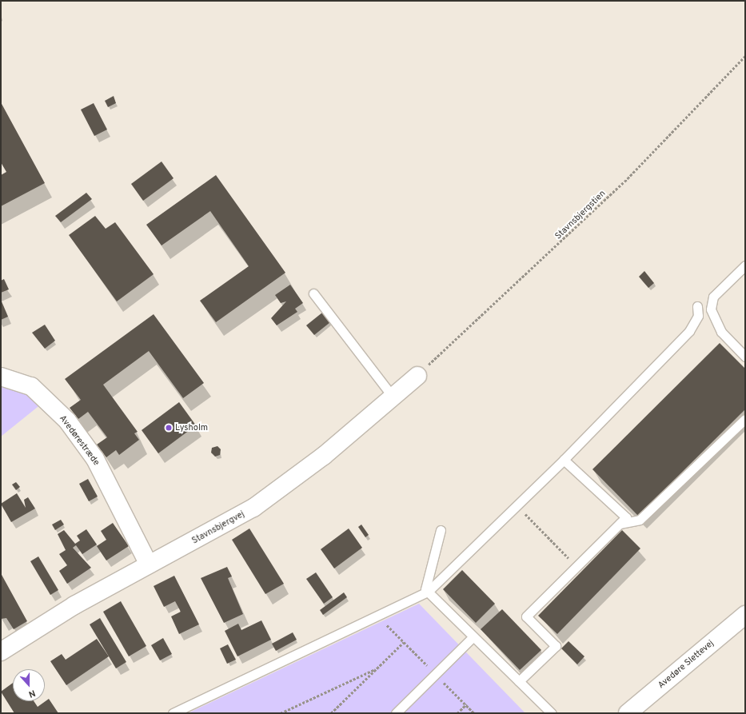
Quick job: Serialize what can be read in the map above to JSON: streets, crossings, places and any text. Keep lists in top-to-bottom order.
{
  "streets": {
    "street": ["Avedørestræde", "Stavnsbjergvej", "Avedøre Slettevej"],
    "path": ["Stavnsbjergstien"]
  },
  "crossings": [
    ["Stavnsbjergstien", "Stavnsbjergvej"],
    ["Avedørestræde", "Stavnsbjergvej"]
  ],
  "places": ["Lysholm"],
  "north": "bottom"
}
